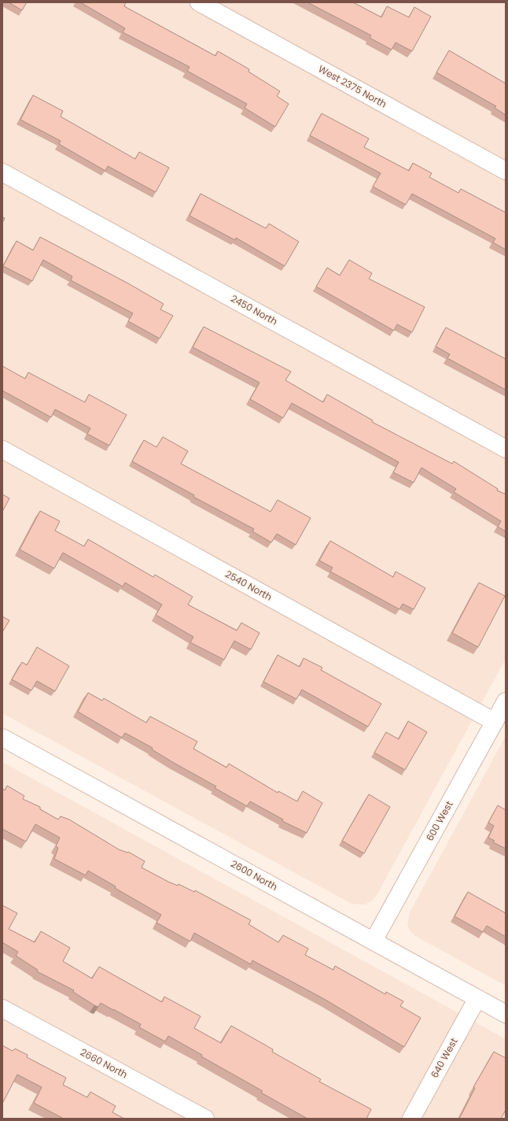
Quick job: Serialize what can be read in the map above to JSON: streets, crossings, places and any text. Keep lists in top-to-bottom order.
{
  "streets": {
    "street": [
      "West 2375 North",
      "2450 North",
      "2540 North",
      "600 West",
      "2600 North",
      "640 West",
      "2660 North"
    ]
  },
  "crossings": [
    ["2540 North", "600 West"],
    ["600 West", "2600 North"],
    ["2600 North", "640 West"]
  ]
}
